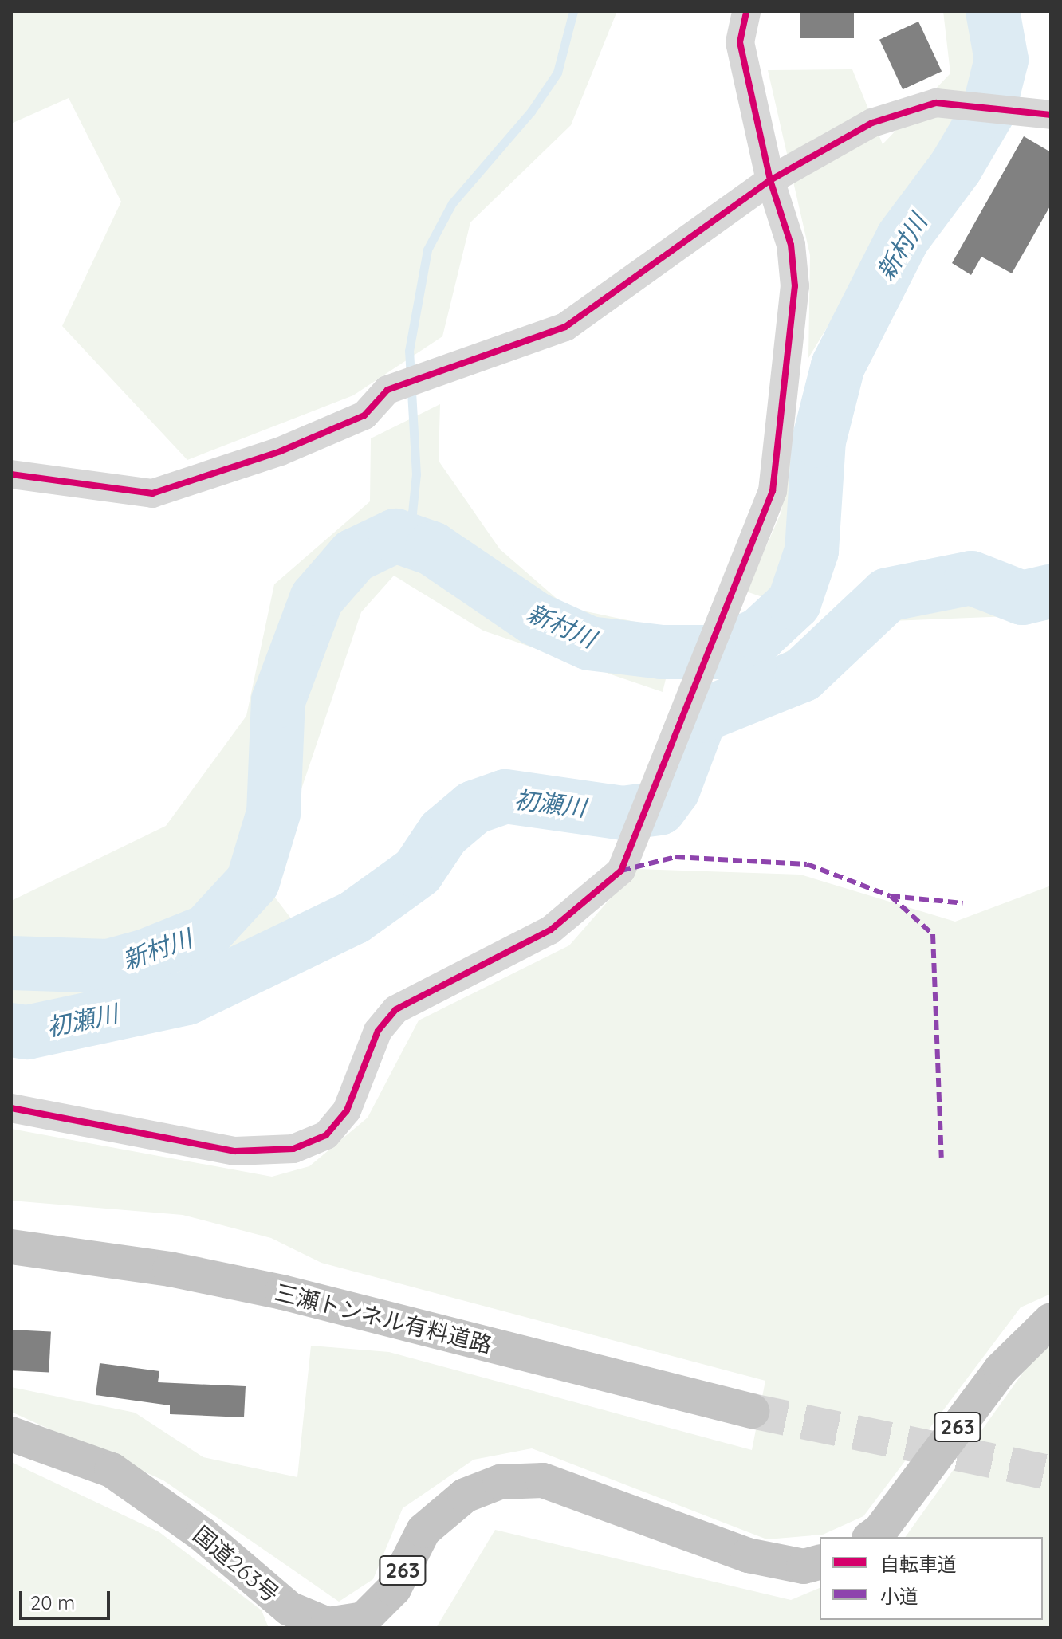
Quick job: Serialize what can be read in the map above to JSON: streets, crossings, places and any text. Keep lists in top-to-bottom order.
{
  "streets": {
    "highway": ["三瀬トンネル有料道路", "263", "国道263号"]
  },
  "water": ["新村川", "初瀬川"],
  "legend": ["自転車道", "小道"],
  "scale_bar": "20 m"
}
